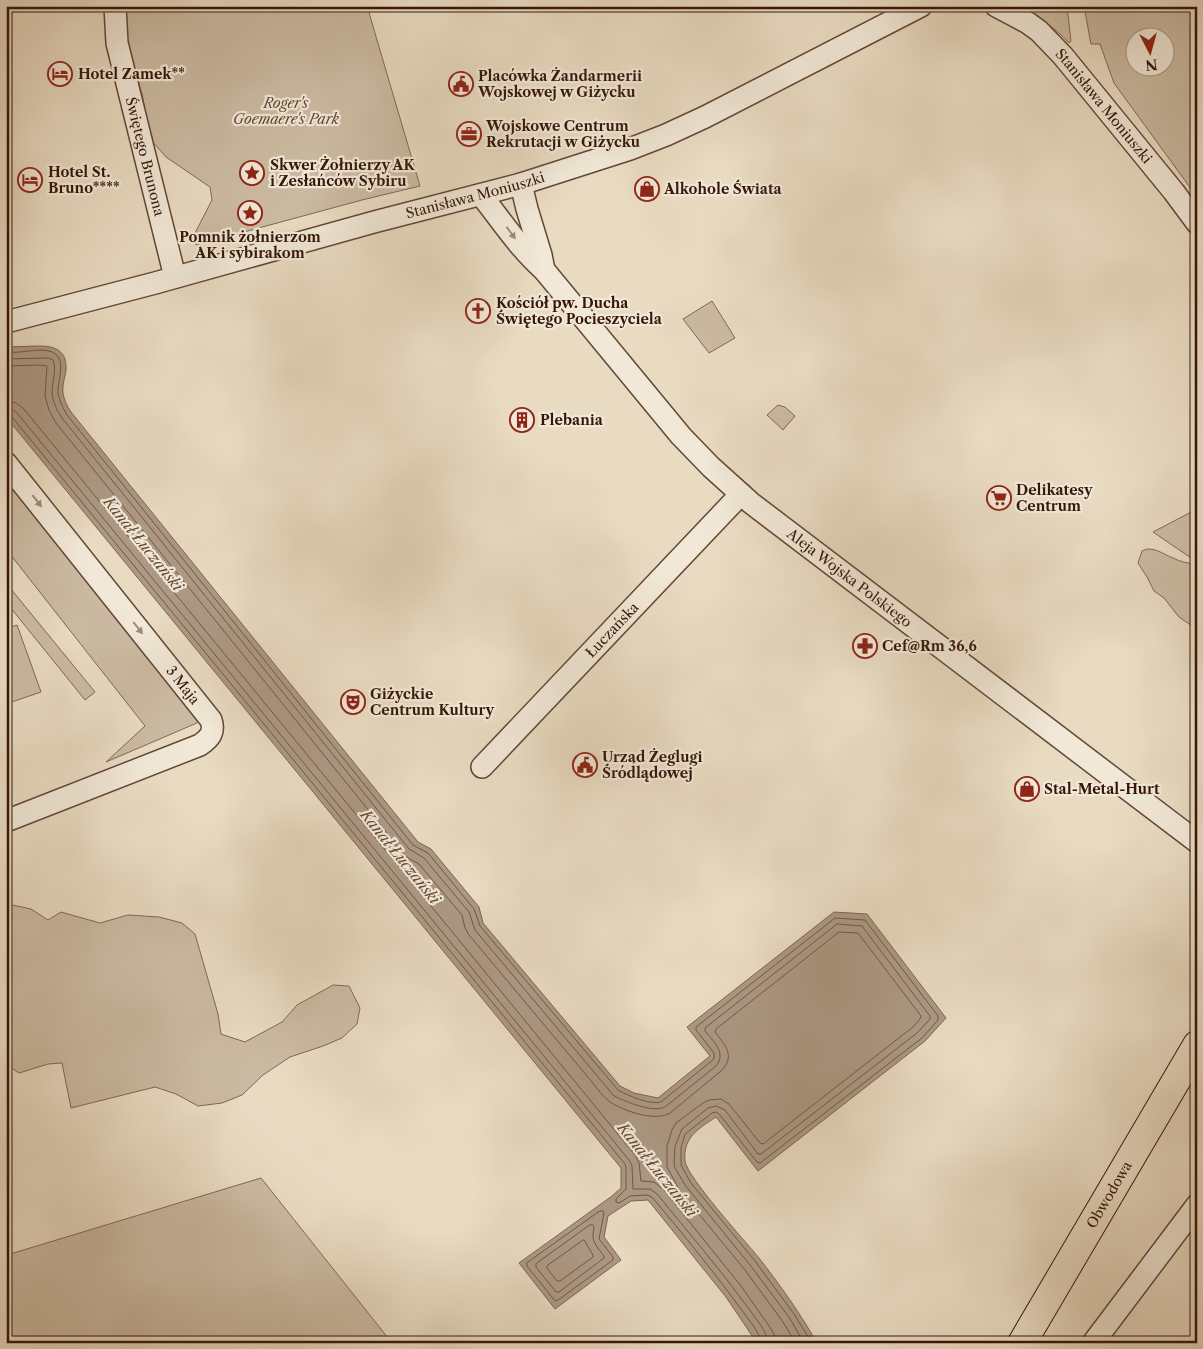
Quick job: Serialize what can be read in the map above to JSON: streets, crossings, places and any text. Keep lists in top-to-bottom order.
{
  "streets": {
    "main road": ["Obwodowa"],
    "street": [
      "Stanisława Moniuszki",
      "Świętego Brunona",
      "Aleja Wojska Polskiego",
      "Łuczańska",
      "3 Maja"
    ]
  },
  "crossings": [
    ["Stanisława Moniuszki", "Świętego Brunona"],
    ["Stanisława Moniuszki", "Aleja Wojska Polskiego"],
    ["Aleja Wojska Polskiego", "Łuczańska"]
  ],
  "water": ["Kanał Łuczański"],
  "parks": ["Roger's Goemaere's Park"],
  "places": {
    "hotel": ["Hotel Zamek**", "Hotel St. Bruno****"],
    "public building": ["Placówka Żandarmerii Wojskowej w Giżycku", "Urząd Żeglugi Śródlądowej"],
    "office": ["Wojskowe Centrum Rekrutacji w Giżycku"],
    "place": ["Skwer Żołnierzy AK i Zesłańców Sybiru", "Pomnik żołnierzom AK i sybirakom"],
    "shop": ["Alkohole Świata", "Stal-Metal-Hurt"],
    "church": ["Kościół pw. Ducha Świętego Pocieszyciela"],
    "building": ["Plebania"],
    "supermarket": ["Delikatesy Centrum"],
    "pharmacy": ["Cef@Rm 36,6"],
    "theatre": ["Giżyckie Centrum Kultury"]
  },
  "north": "bottom"
}
